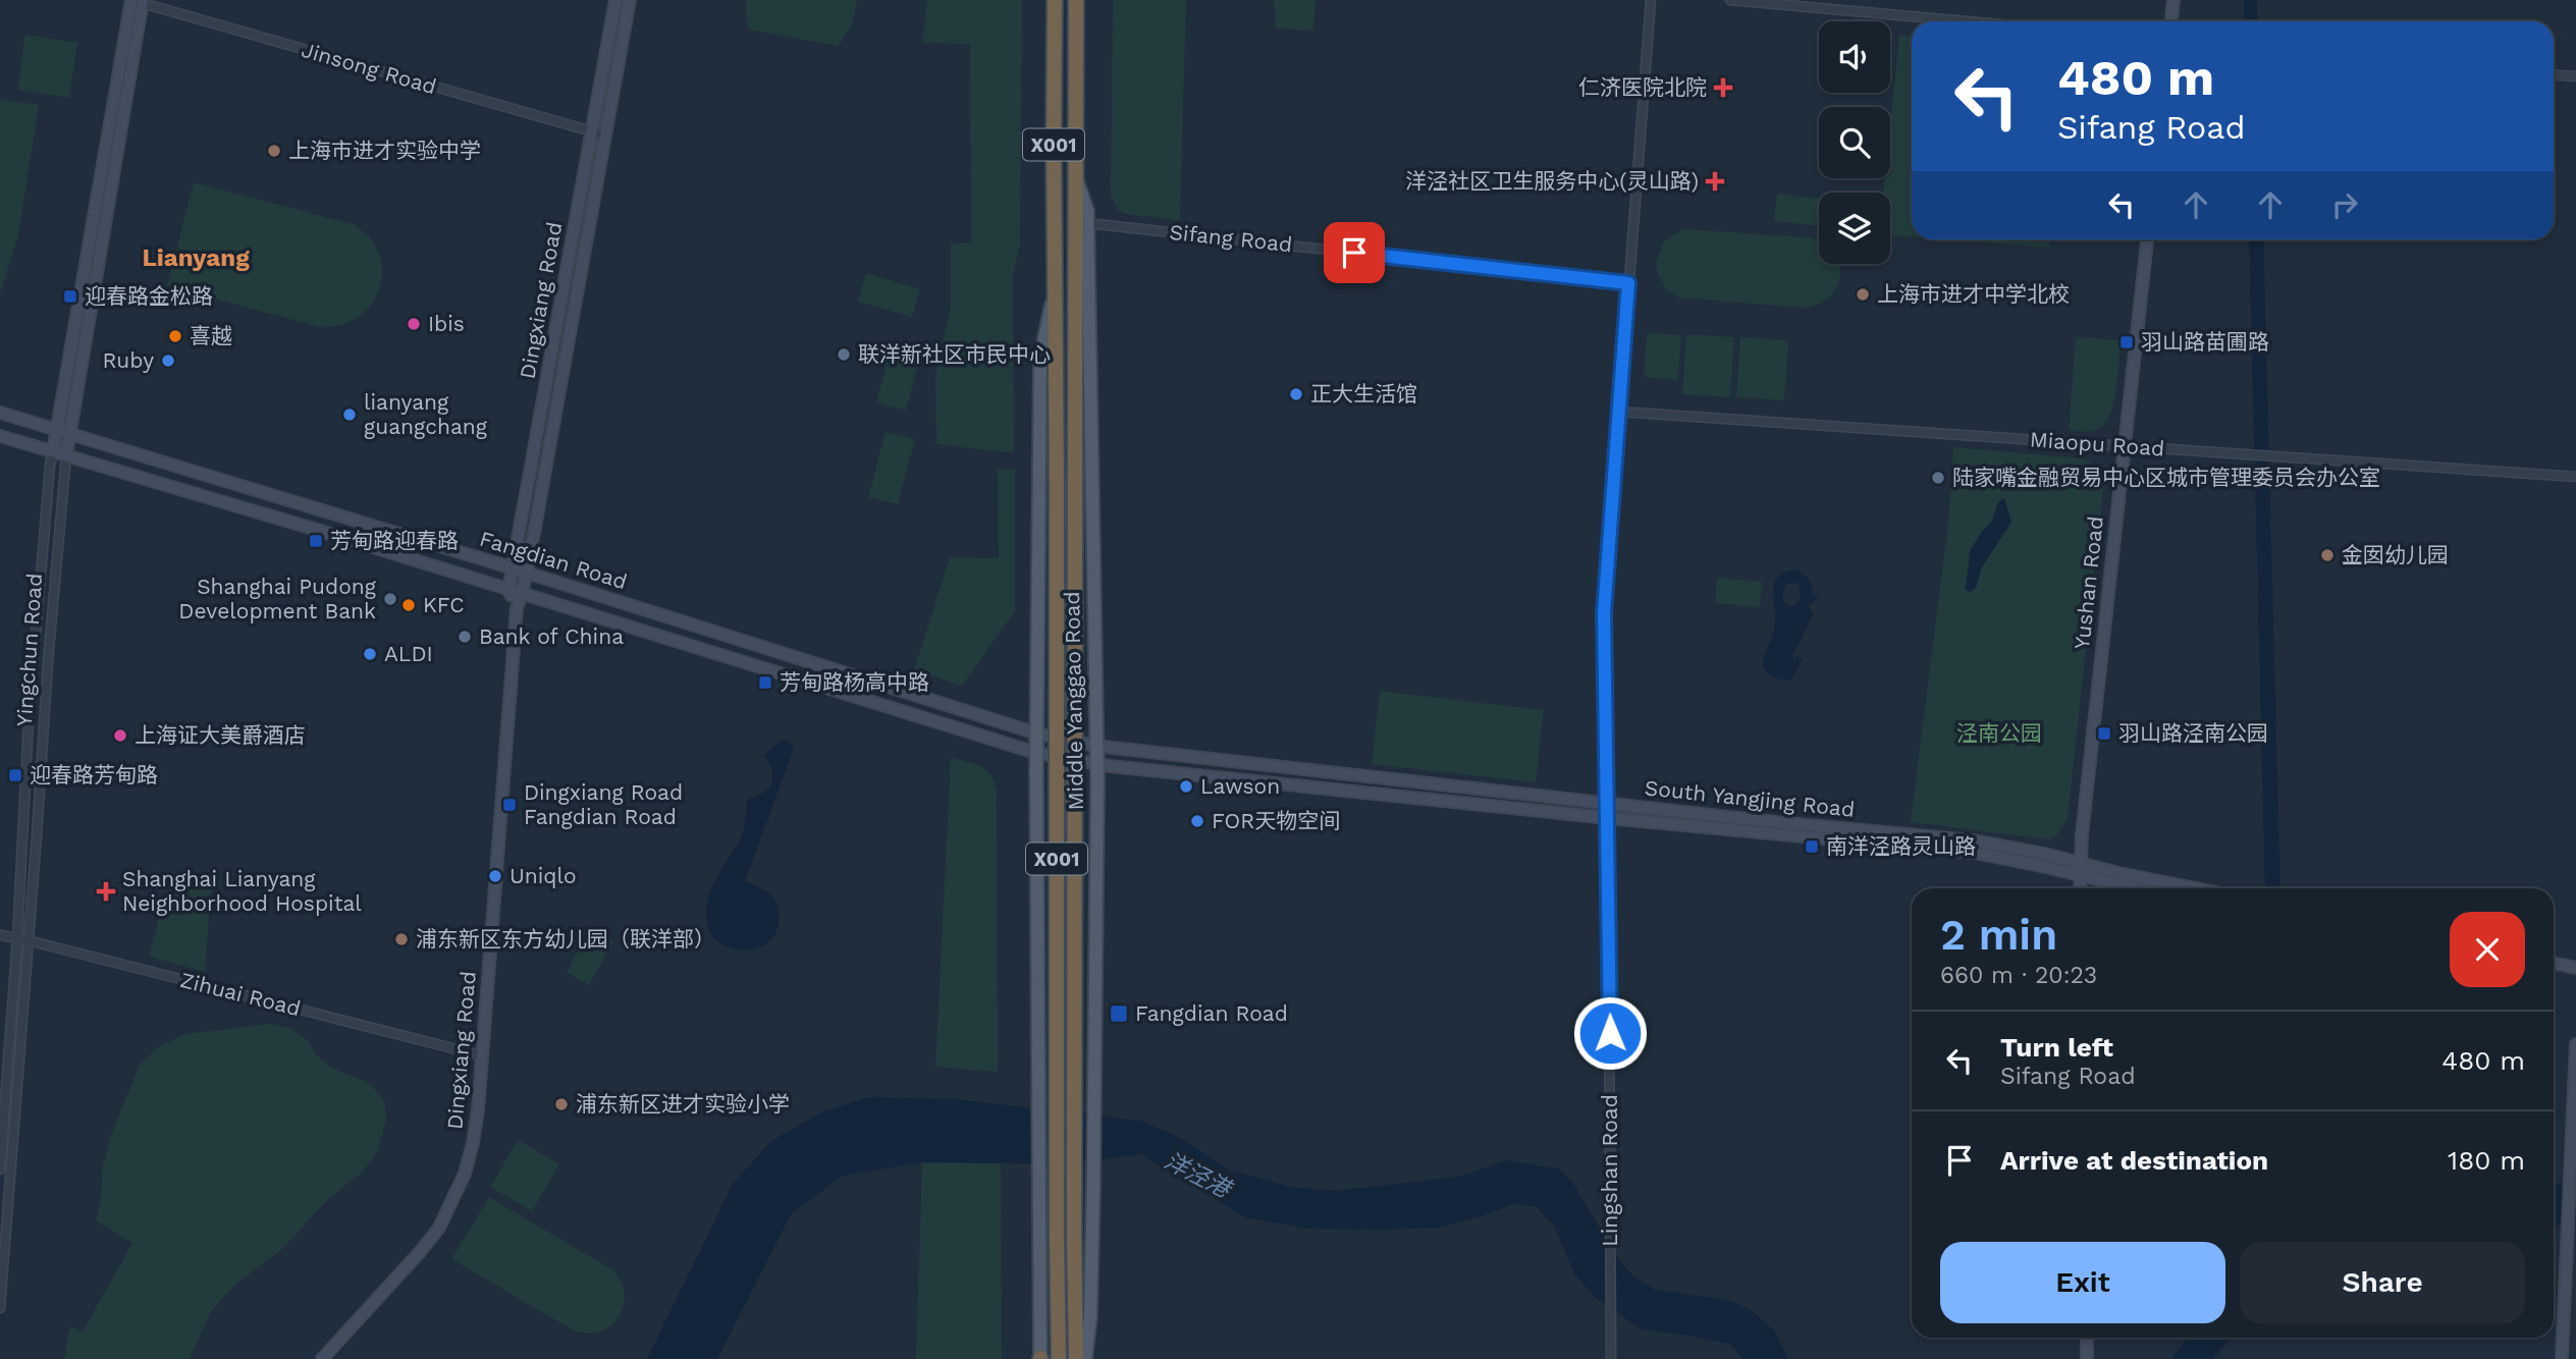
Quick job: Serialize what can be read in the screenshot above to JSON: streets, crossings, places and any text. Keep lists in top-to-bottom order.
{
  "streets": {
    "highway": ["X001", "Middle Yanggao Road"],
    "main road": [
      "Dingxiang Road",
      "Fangdian Road",
      "Yushan Road",
      "Yingchun Road",
      "South Yangjing Road"
    ],
    "street": [
      "Jinsong Road",
      "Sifang Road",
      "Miaopu Road",
      "Zihuai Road",
      "Lingshan Road"
    ]
  },
  "crossings": [
    ["Jinsong Road", "Dingxiang Road"],
    ["Jinsong Road", "Yingchun Road"],
    ["Sifang Road", "Middle Yanggao Road"],
    ["Sifang Road", "Lingshan Road"],
    ["Dingxiang Road", "Fangdian Road"],
    ["Dingxiang Road", "Zihuai Road"],
    ["Miaopu Road", "Yushan Road"],
    ["Miaopu Road", "Lingshan Road"],
    ["Fangdian Road", "Yingchun Road"],
    ["Fangdian Road", "Middle Yanggao Road"],
    ["Fangdian Road", "South Yangjing Road"],
    ["Yushan Road", "South Yangjing Road"],
    ["Yingchun Road", "Zihuai Road"],
    ["Middle Yanggao Road", "South Yangjing Road"],
    ["South Yangjing Road", "Lingshan Road"]
  ],
  "districts": ["Lianyang"],
  "water": ["洋泾港"],
  "parks": ["泾南公园"],
  "places": {
    "health": ["仁济医院北院", "洋泾社区卫生服务中心(灵山路)", "Shanghai Lianyang Neighborhood Hospital"],
    "other": [
      "上海市进才实验中学",
      "上海市进才中学北校",
      "Ibis",
      "喜越",
      "联洋新社区市民中心",
      "Ruby",
      "正大生活馆",
      "lianyang guangchang",
      "陆家嘴金融贸易中心区城市管理委员会办公室",
      "金囡幼儿园",
      "Shanghai Pudong Development Bank",
      "KFC",
      "Bank of China",
      "ALDI",
      "上海证大美爵酒店",
      "Lawson",
      "FOR天物空间",
      "Uniqlo",
      "浦东新区东方幼儿园（联洋部）",
      "浦东新区进才实验小学"
    ],
    "transit": [
      "迎春路金松路",
      "羽山路苗圃路",
      "芳甸路迎春路",
      "芳甸路杨高中路",
      "羽山路泾南公园",
      "迎春路芳甸路",
      "Dingxiang Road Fangdian Road",
      "南洋泾路灵山路",
      "Fangdian Road"
    ]
  },
  "page": {
    "turn": ["480 m", "Sifang Road"],
    "heading": ["2 min", "660 m · 20:23"],
    "list": [
      {
        "name": "Turn left",
        "note": "Sifang Road",
        "value": "480 m"
      },
      {
        "name": "Arrive at destination",
        "value": "180 m"
      }
    ],
    "buttons": ["Exit", "Share"]
  }
}
